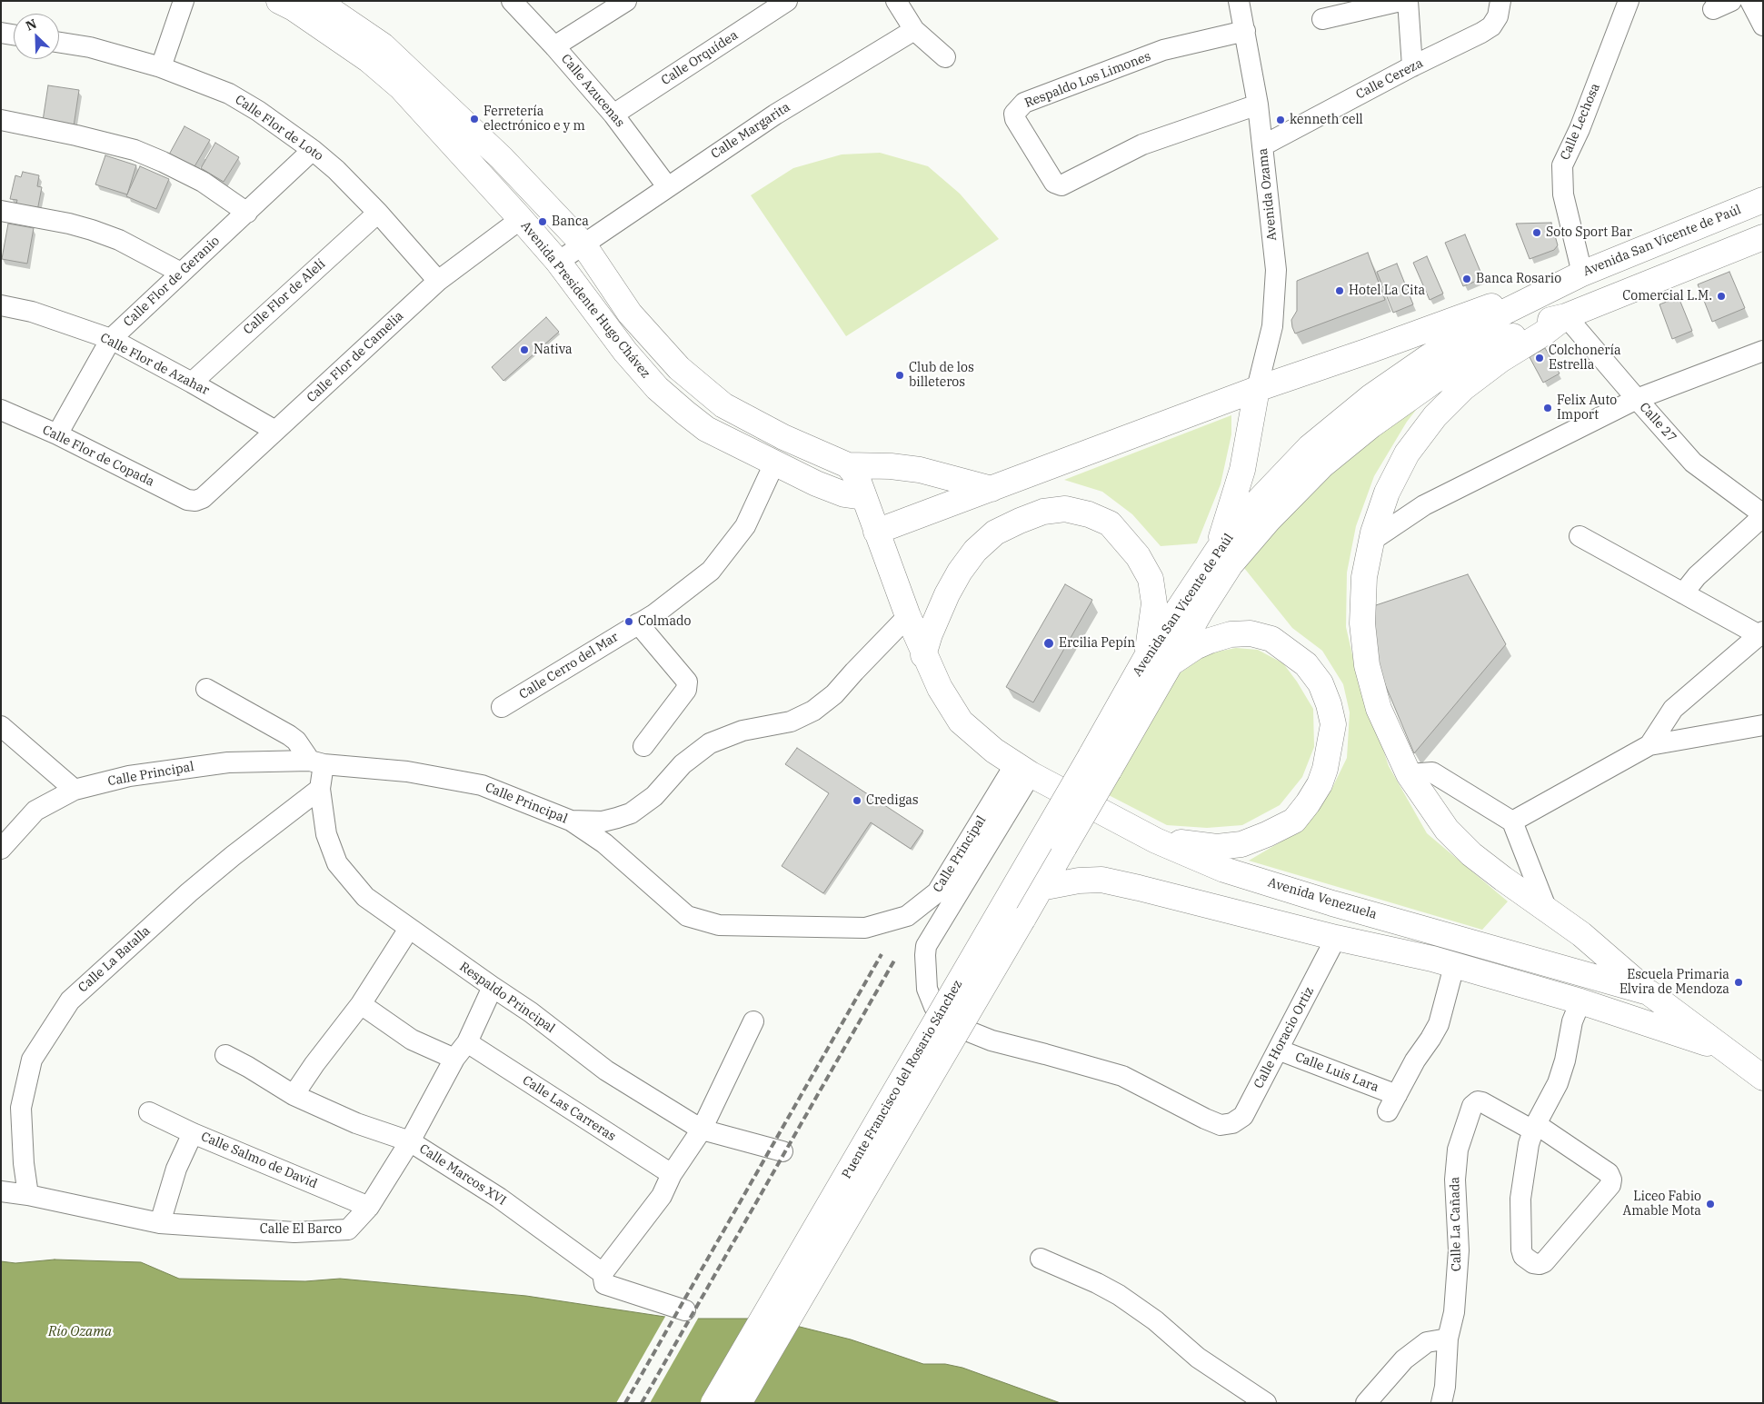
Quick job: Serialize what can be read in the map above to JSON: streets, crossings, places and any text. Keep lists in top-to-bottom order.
{
  "streets": {
    "main road": [
      "Avenida San Vicente de Paúl",
      "Avenida Presidente Hugo Chávez",
      "Avenida Venezuela",
      "Puente Francisco del Rosario Sánchez"
    ],
    "street": [
      "Calle Orquídea",
      "Calle Cereza",
      "Respaldo Los Limones",
      "Calle Azucenas",
      "Calle Lechosa",
      "Calle Flor de Loto",
      "Calle Margarita",
      "Avenida Ozama",
      "Calle Flor de Geranio",
      "Calle Flor de Alelí",
      "Calle Flor de Camelia",
      "Calle Flor de Azahar",
      "Calle 27",
      "Calle Flor de Copada",
      "Calle Cerro del Mar",
      "Calle Principal",
      "Calle La Batalla",
      "Respaldo Principal",
      "Calle Horacio Ortiz",
      "Calle Luis Lara",
      "Calle Las Carreras",
      "Calle Salmo de David",
      "Calle Marcos XVI",
      "Calle La Cañada",
      "Calle El Barco"
    ]
  },
  "crossings": [
    ["Calle Orquídea", "Calle Azucenas"],
    ["Calle Cereza", "Avenida Ozama"],
    ["Respaldo Los Limones", "Avenida Ozama"],
    ["Calle Azucenas", "Calle Margarita"],
    ["Calle Lechosa", "Avenida San Vicente de Paúl"],
    ["Calle Flor de Loto", "Calle Flor de Geranio"],
    ["Calle Flor de Loto", "Calle Flor de Alelí"],
    ["Calle Flor de Loto", "Calle Flor de Camelia"],
    ["Calle Margarita", "Avenida Presidente Hugo Chávez"],
    ["Avenida San Vicente de Paúl", "Calle 27"],
    ["Avenida San Vicente de Paúl", "Puente Francisco del Rosario Sánchez"],
    ["Calle Flor de Geranio", "Calle Flor de Azahar"],
    ["Calle Flor de Geranio", "Calle Flor de Copada"],
    ["Calle Flor de Alelí", "Calle Flor de Azahar"],
    ["Avenida Presidente Hugo Chávez", "Calle Flor de Camelia"],
    ["Avenida Presidente Hugo Chávez", "Calle Cerro del Mar"],
    ["Calle Flor de Camelia", "Calle Flor de Azahar"],
    ["Calle Flor de Camelia", "Calle Flor de Copada"],
    ["Calle Principal", "Avenida Venezuela"],
    ["Calle Principal", "Respaldo Principal"],
    ["Calle Principal", "Calle Horacio Ortiz"],
    ["Avenida Venezuela", "Calle Horacio Ortiz"],
    ["Calle La Batalla", "Respaldo Principal"],
    ["Calle La Batalla", "Calle El Barco"],
    ["Respaldo Principal", "Calle El Barco"],
    ["Calle Horacio Ortiz", "Calle Luis Lara"],
    ["Calle Las Carreras", "Calle El Barco"],
    ["Calle Salmo de David", "Calle El Barco"],
    ["Calle Marcos XVI", "Calle El Barco"]
  ],
  "water": ["Río Ozama"],
  "places": [
    "Ferretería electrónico e y m",
    "kenneth cell",
    "Banca",
    "Soto Sport Bar",
    "Banca Rosario",
    "Hotel La Cita",
    "Comercial L.M.",
    "Nativa",
    "Colchonería Estrella",
    "Club de los billeteros",
    "Felix Auto Import",
    "Colmado",
    "Ercilia Pepín",
    "Credigas",
    "Escuela Primaria Elvira de Mendoza",
    "Liceo Fabio Amable Mota"
  ],
  "north": "top left"
}
